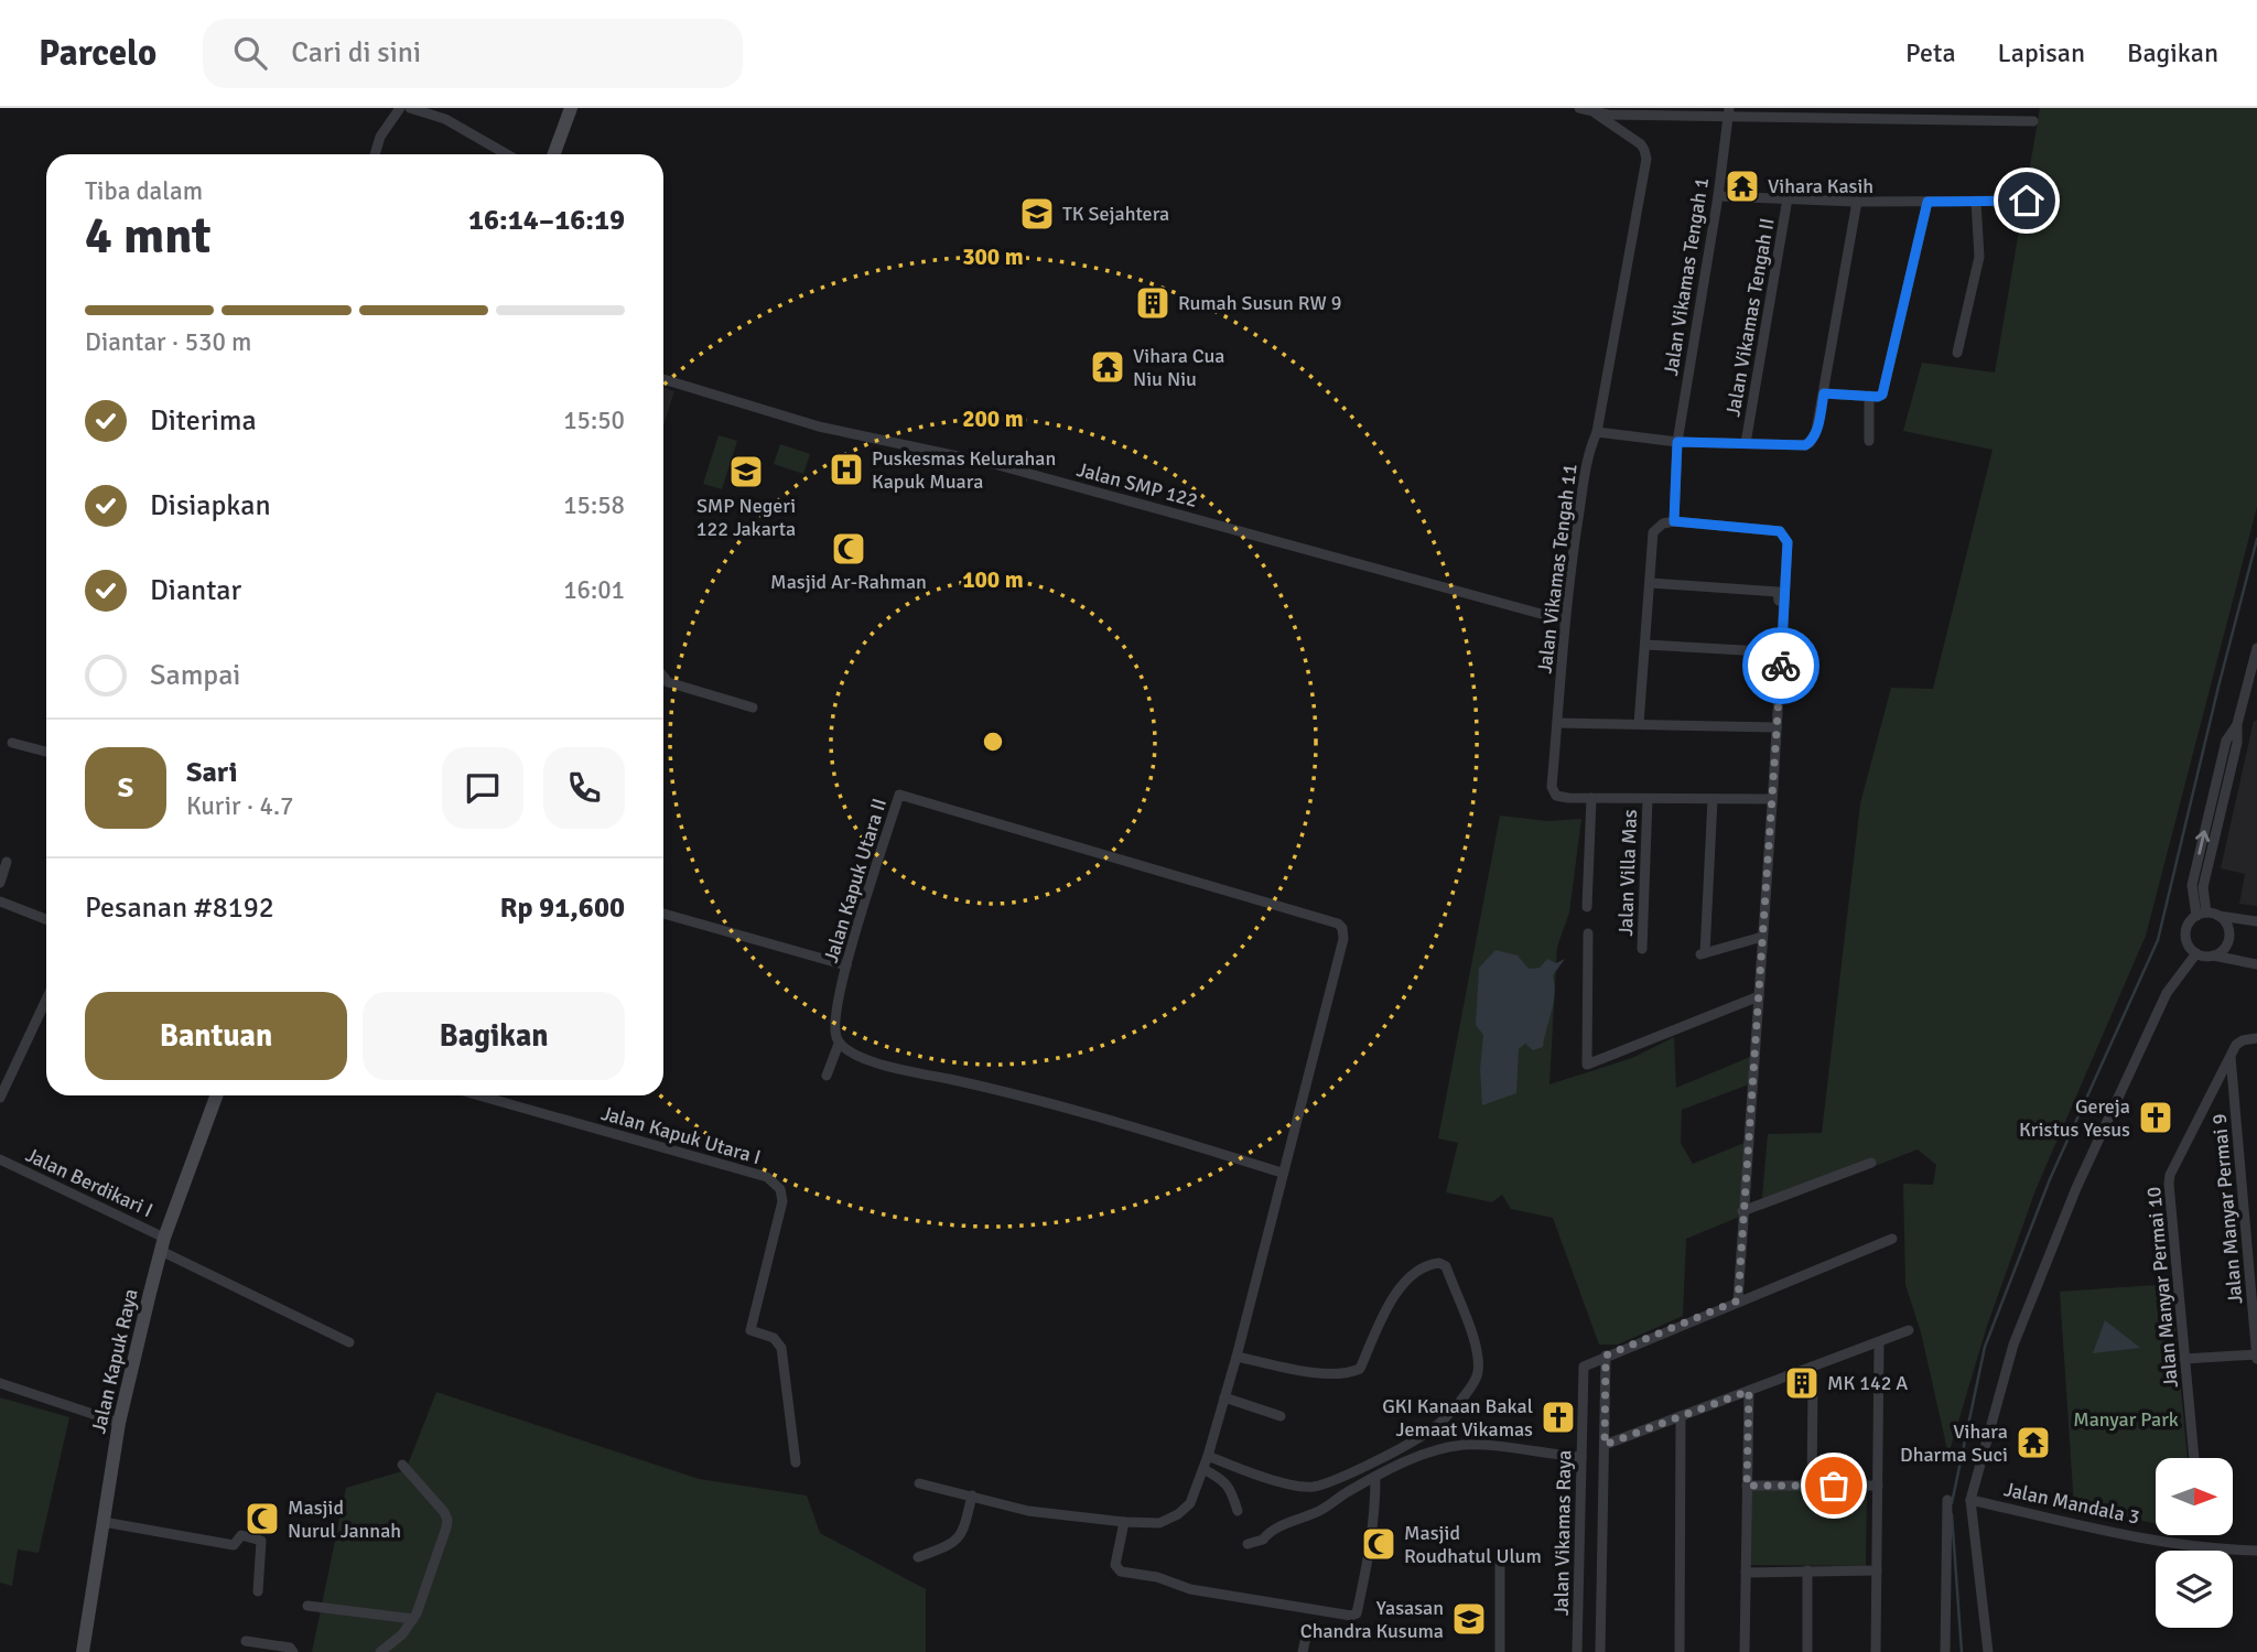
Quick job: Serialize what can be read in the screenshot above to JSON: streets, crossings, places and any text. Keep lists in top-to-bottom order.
{
  "streets": {
    "main road": ["Jalan Kapuk Raya"],
    "street": [
      "Jalan Vikamas Tengah 1",
      "Jalan Vikamas Tengah II",
      "Jalan SMP 122",
      "Jalan Vikamas Tengah 11",
      "Jalan Villa Mas",
      "Jalan Kapuk Utara II",
      "Jalan Kapuk Utara I",
      "Jalan Berdikari I",
      "Jalan Manyar Permai 9",
      "Jalan Manyar Permai 10",
      "Jalan Mandala 3",
      "Jalan Vikamas Raya"
    ]
  },
  "crossings": [
    ["Jalan SMP 122", "Jalan Vikamas Tengah 11"],
    ["Jalan Vikamas Tengah 11", "Jalan Villa Mas"],
    ["Jalan Berdikari I", "Jalan Kapuk Raya"],
    ["Jalan Manyar Permai 9", "Jalan Manyar Permai 10"]
  ],
  "parks": ["Manyar Park"],
  "places": {
    "temple": ["Vihara Kasih", "Vihara Cua Niu Niu", "Vihara Dharma Suci"],
    "school or university": ["TK Sejahtera", "SMP Negeri 122 Jakarta", "Yasasan Chandra Kusuma"],
    "building": ["Rumah Susun RW 9", "MK 142 A"],
    "hospital": ["Puskesmas Kelurahan Kapuk Muara"],
    "mosque": ["Masjid Ar-Rahman", "Masjid Nurul Jannah", "Masjid Roudhatul Ulum"],
    "church": ["Gereja Kristus Yesus", "GKI Kanaan Bakal Jemaat Vikamas"]
  },
  "north": "right",
  "page": {
    "header": "Parcelo",
    "search": "Cari di sini",
    "nav": ["Peta", "Lapisan", "Bagikan"],
    "heading": ["4 mnt", "Tiba dalam", "16:14–16:19"],
    "panel": [
      "Sari",
      "Kurir · 4.7",
      "Pesanan #8192",
      "Rp 91,600"
    ],
    "bar": "Diantar · 530 m",
    "list": [
      ["Diterima", "15:50"],
      ["Disiapkan", "15:58"],
      ["Diantar", "16:01"],
      "Sampai"
    ],
    "round": "S",
    "buttons": ["Bantuan", "Bagikan"]
  },
  "rings": ["300 m", "200 m", "100 m"]
}
